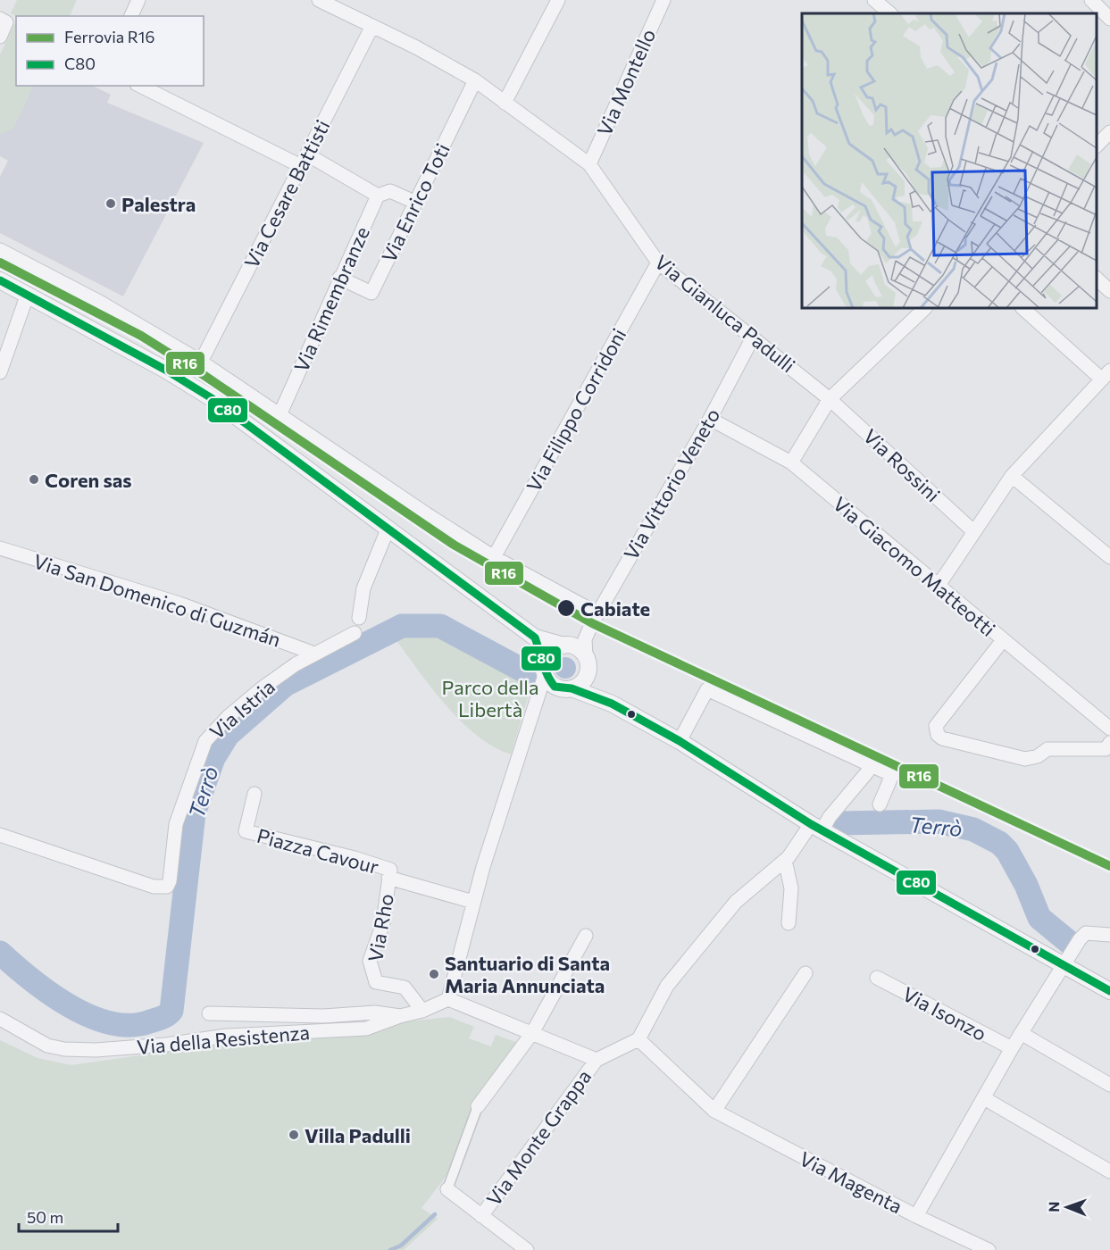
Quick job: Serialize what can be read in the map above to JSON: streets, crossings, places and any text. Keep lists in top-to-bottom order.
{
  "streets": {
    "street": [
      "Via Montello",
      "Via Cesare Battisti",
      "Via Enrico Toti",
      "Via Rimembranze",
      "Via Gianluca Padulli",
      "Via Filippo Corridoni",
      "Via Rossini",
      "Via Vittorio Veneto",
      "Via Giacomo Matteotti",
      "Via San Domenico di Guzmán",
      "Via Istria",
      "Piazza Cavour",
      "Via Rho",
      "Via Isonzo",
      "Via della Resistenza",
      "Via Monte Grappa",
      "Via Magenta"
    ]
  },
  "crossings": [
    ["Via Montello", "Via Gianluca Padulli"],
    ["Via Cesare Battisti", "Via Gianluca Padulli"],
    ["Via Enrico Toti", "Via Rimembranze"],
    ["Via Enrico Toti", "Via Gianluca Padulli"],
    ["Via Gianluca Padulli", "Via Filippo Corridoni"],
    ["Via Gianluca Padulli", "Via Rossini"],
    ["Via Gianluca Padulli", "Via Vittorio Veneto"],
    ["Via Vittorio Veneto", "Via Giacomo Matteotti"],
    ["Via San Domenico di Guzmán", "Via Istria"],
    ["Piazza Cavour", "Via Rho"],
    ["Via Rho", "Via della Resistenza"]
  ],
  "water": ["Terrò"],
  "parks": ["Parco della Libertà"],
  "places": [
    "Palestra",
    "Coren sas",
    "Cabiate",
    "Santuario di Santa Maria Annunciata",
    "Villa Padulli"
  ],
  "lines": ["rail line R16", "transit line C80"],
  "legend": ["Ferrovia R16", "C80"],
  "scale_bar": "50 m",
  "north": "left"
}
